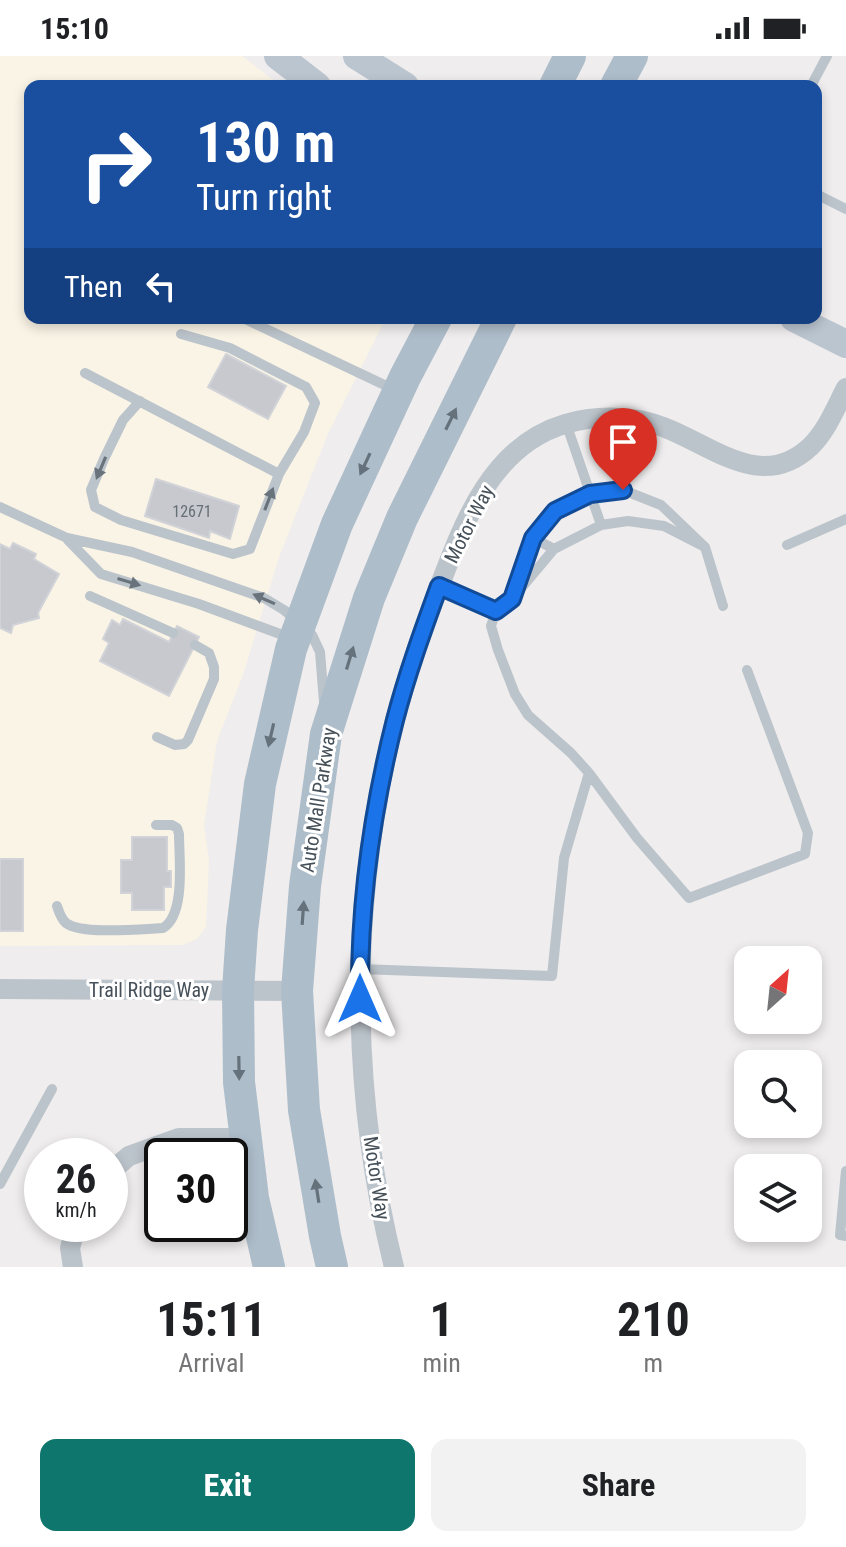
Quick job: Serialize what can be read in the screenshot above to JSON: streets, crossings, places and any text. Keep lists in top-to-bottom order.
{
  "streets": {
    "main road": ["Auto Mall Parkway"],
    "street": ["Motor Way", "Trail Ridge Way"]
  },
  "crossings": [
    ["Auto Mall Parkway", "Trail Ridge Way"]
  ],
  "house_numbers": ["12671"],
  "north": "top right",
  "page": {
    "status": "15:10",
    "turn": ["130 m", "Turn right"],
    "then": "Then",
    "speed": "26 km/h",
    "limit": "30",
    "eta": [
      "15:11",
      "Arrival",
      "1",
      "min",
      "210",
      "m"
    ],
    "buttons": ["Exit", "Share"]
  }
}
